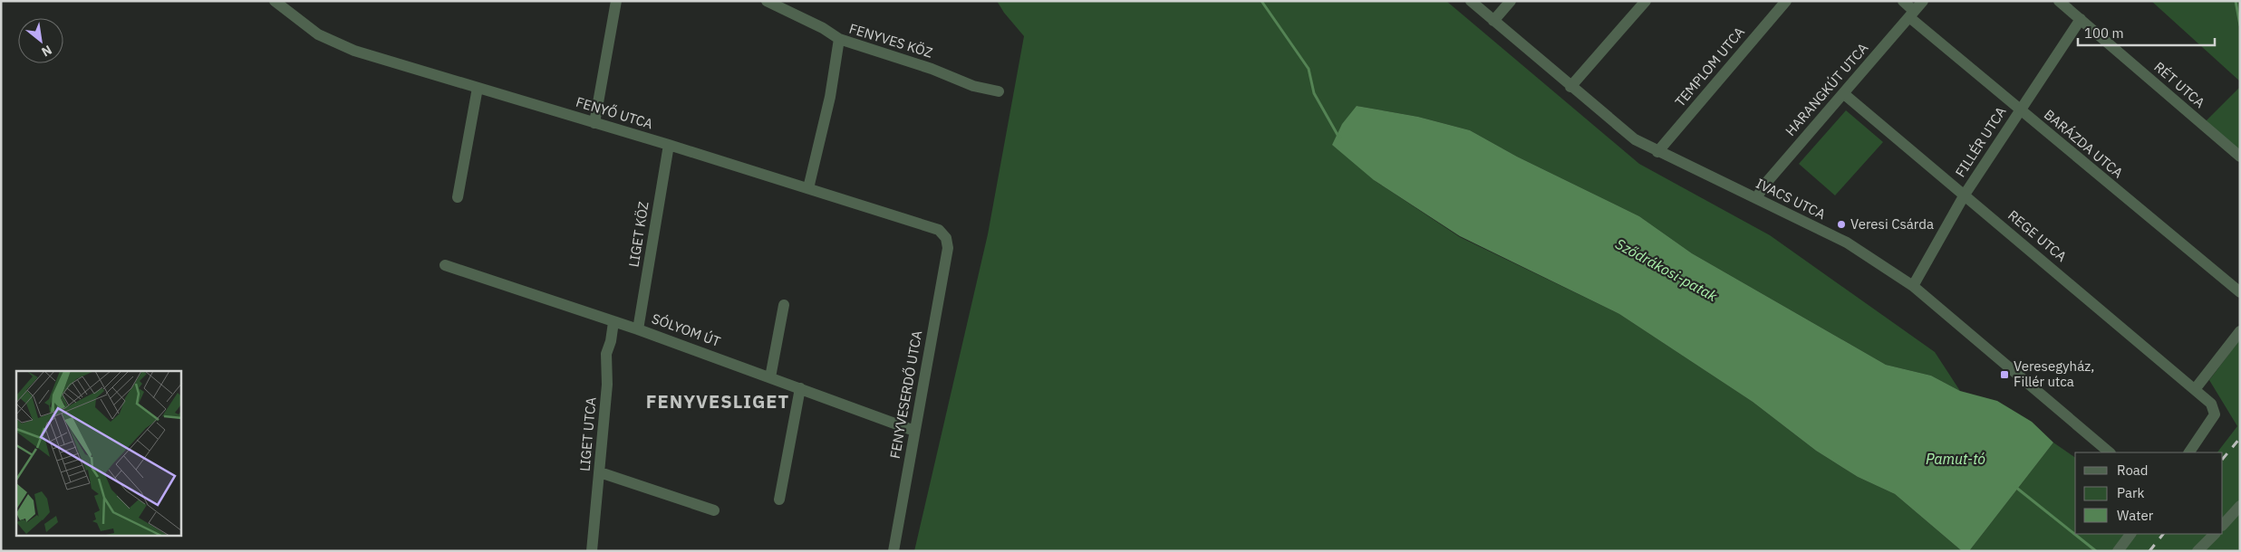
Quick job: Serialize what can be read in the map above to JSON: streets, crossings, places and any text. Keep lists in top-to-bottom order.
{
  "streets": {
    "street": [
      "FENYVES KÖZ",
      "TEMPLOM UTCA",
      "RÉT UTCA",
      "HARANGKÚT UTCA",
      "FENYŐ UTCA",
      "FILLÉR UTCA",
      "BARÁZDA UTCA",
      "IVACS UTCA",
      "LIGET KÖZ",
      "REGE UTCA",
      "SÓLYOM ÚT",
      "FENYVESERDŐ UTCA",
      "LIGET UTCA"
    ]
  },
  "crossings": [
    ["FENYVES KÖZ", "FENYŐ UTCA"],
    ["TEMPLOM UTCA", "IVACS UTCA"],
    ["RÉT UTCA", "FILLÉR UTCA"],
    ["HARANGKÚT UTCA", "BARÁZDA UTCA"],
    ["HARANGKÚT UTCA", "IVACS UTCA"],
    ["HARANGKÚT UTCA", "REGE UTCA"],
    ["FENYŐ UTCA", "LIGET KÖZ"],
    ["FENYŐ UTCA", "FENYVESERDŐ UTCA"],
    ["FILLÉR UTCA", "BARÁZDA UTCA"],
    ["FILLÉR UTCA", "IVACS UTCA"],
    ["FILLÉR UTCA", "REGE UTCA"],
    ["LIGET KÖZ", "SÓLYOM ÚT"],
    ["SÓLYOM ÚT", "FENYVESERDŐ UTCA"],
    ["SÓLYOM ÚT", "LIGET UTCA"]
  ],
  "districts": ["FENYVESLIGET"],
  "water": ["Sződrákosi-patak", "Pamut-tó"],
  "places": {
    "other": ["Veresi Csárda"],
    "transit": ["Veresegyház, Fillér utca"]
  },
  "legend": ["Road", "Park", "Water"],
  "scale_bar": "100 m",
  "north": "bottom right"
}
